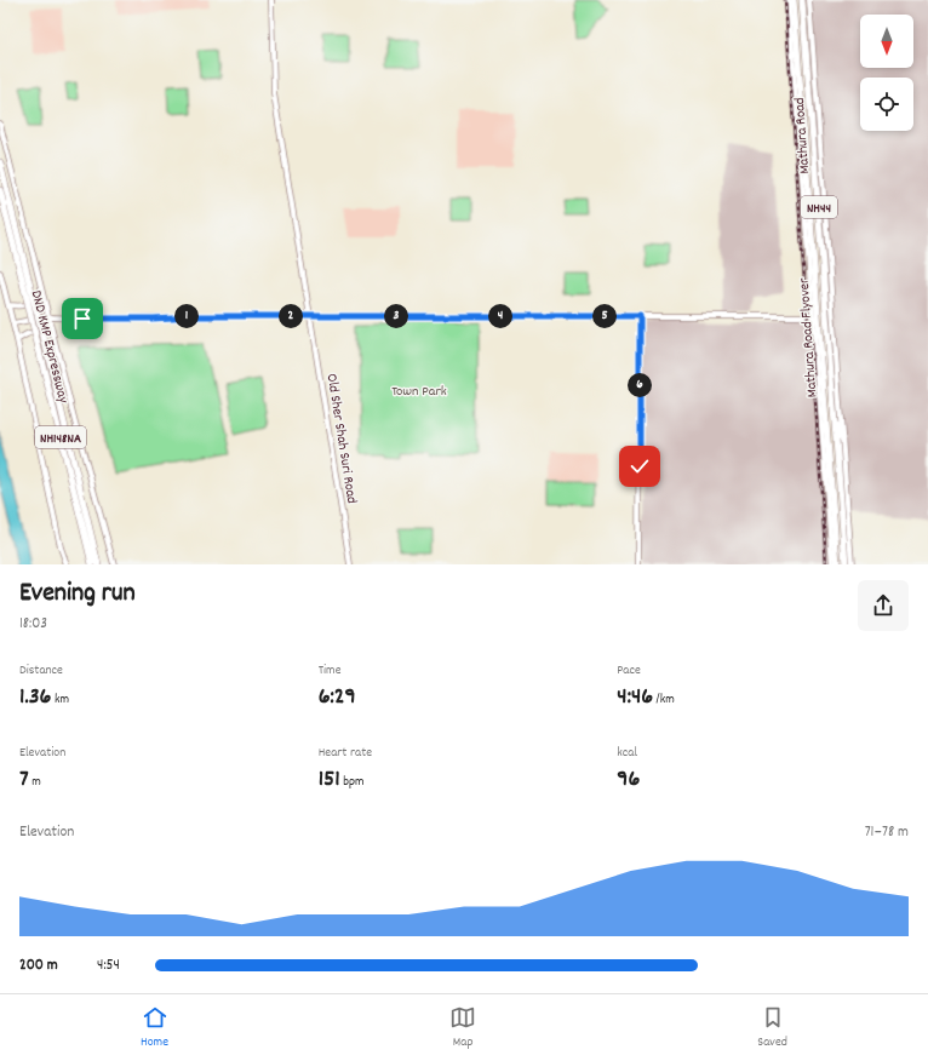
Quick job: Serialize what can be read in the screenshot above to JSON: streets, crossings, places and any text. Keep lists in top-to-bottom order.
{
  "streets": {
    "highway": [
      "Mathura Road",
      "NH44",
      "Mathura Road Flyover",
      "DND KMP Expressway",
      "NH148NA"
    ],
    "street": ["Old Sher Shah Suri Road"]
  },
  "crossings": [
    ["Mathura Road", "NH44"],
    ["Mathura Road", "Mathura Road Flyover"]
  ],
  "parks": ["Town Park"],
  "north": "bottom",
  "page": {
    "pins": [
      "1",
      "2",
      "3",
      "4",
      "5",
      "6"
    ],
    "heading": ["Evening run", "18:03"],
    "stats": [
      ["Distance", "1.36 km"],
      ["Time", "6:29"],
      ["Pace", "4:46 /km"],
      ["Elevation", "7 m"],
      ["Heart rate", "151 bpm"],
      ["kcal", "96"]
    ],
    "chart": ["Elevation", "71–78 m"],
    "list": [
      {
        "name": "200 m",
        "note": "4:54"
      }
    ],
    "tabs": ["Home", "Map", "Saved"]
  }
}
